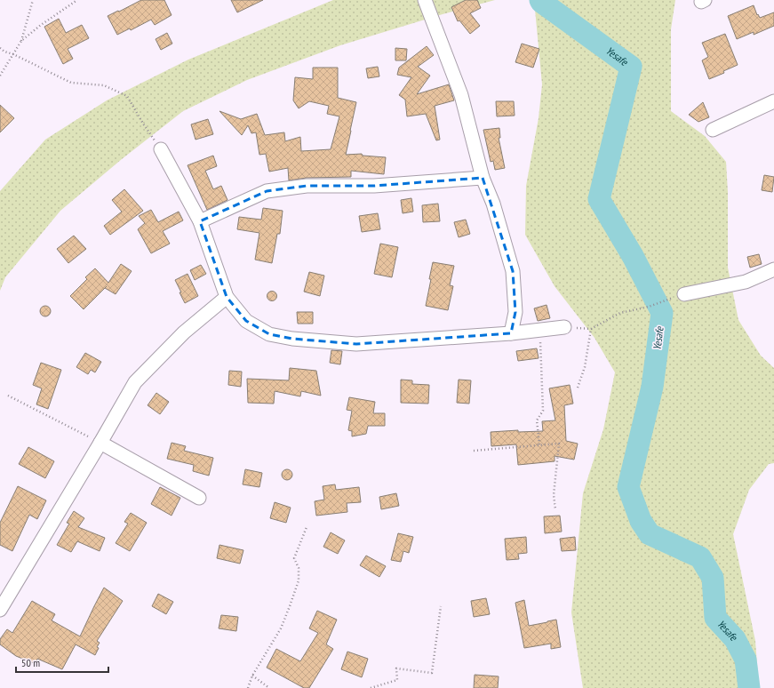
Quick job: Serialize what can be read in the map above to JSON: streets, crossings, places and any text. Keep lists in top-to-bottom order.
{
  "water": ["Yesafe"],
  "scale_bar": "50 m"
}
